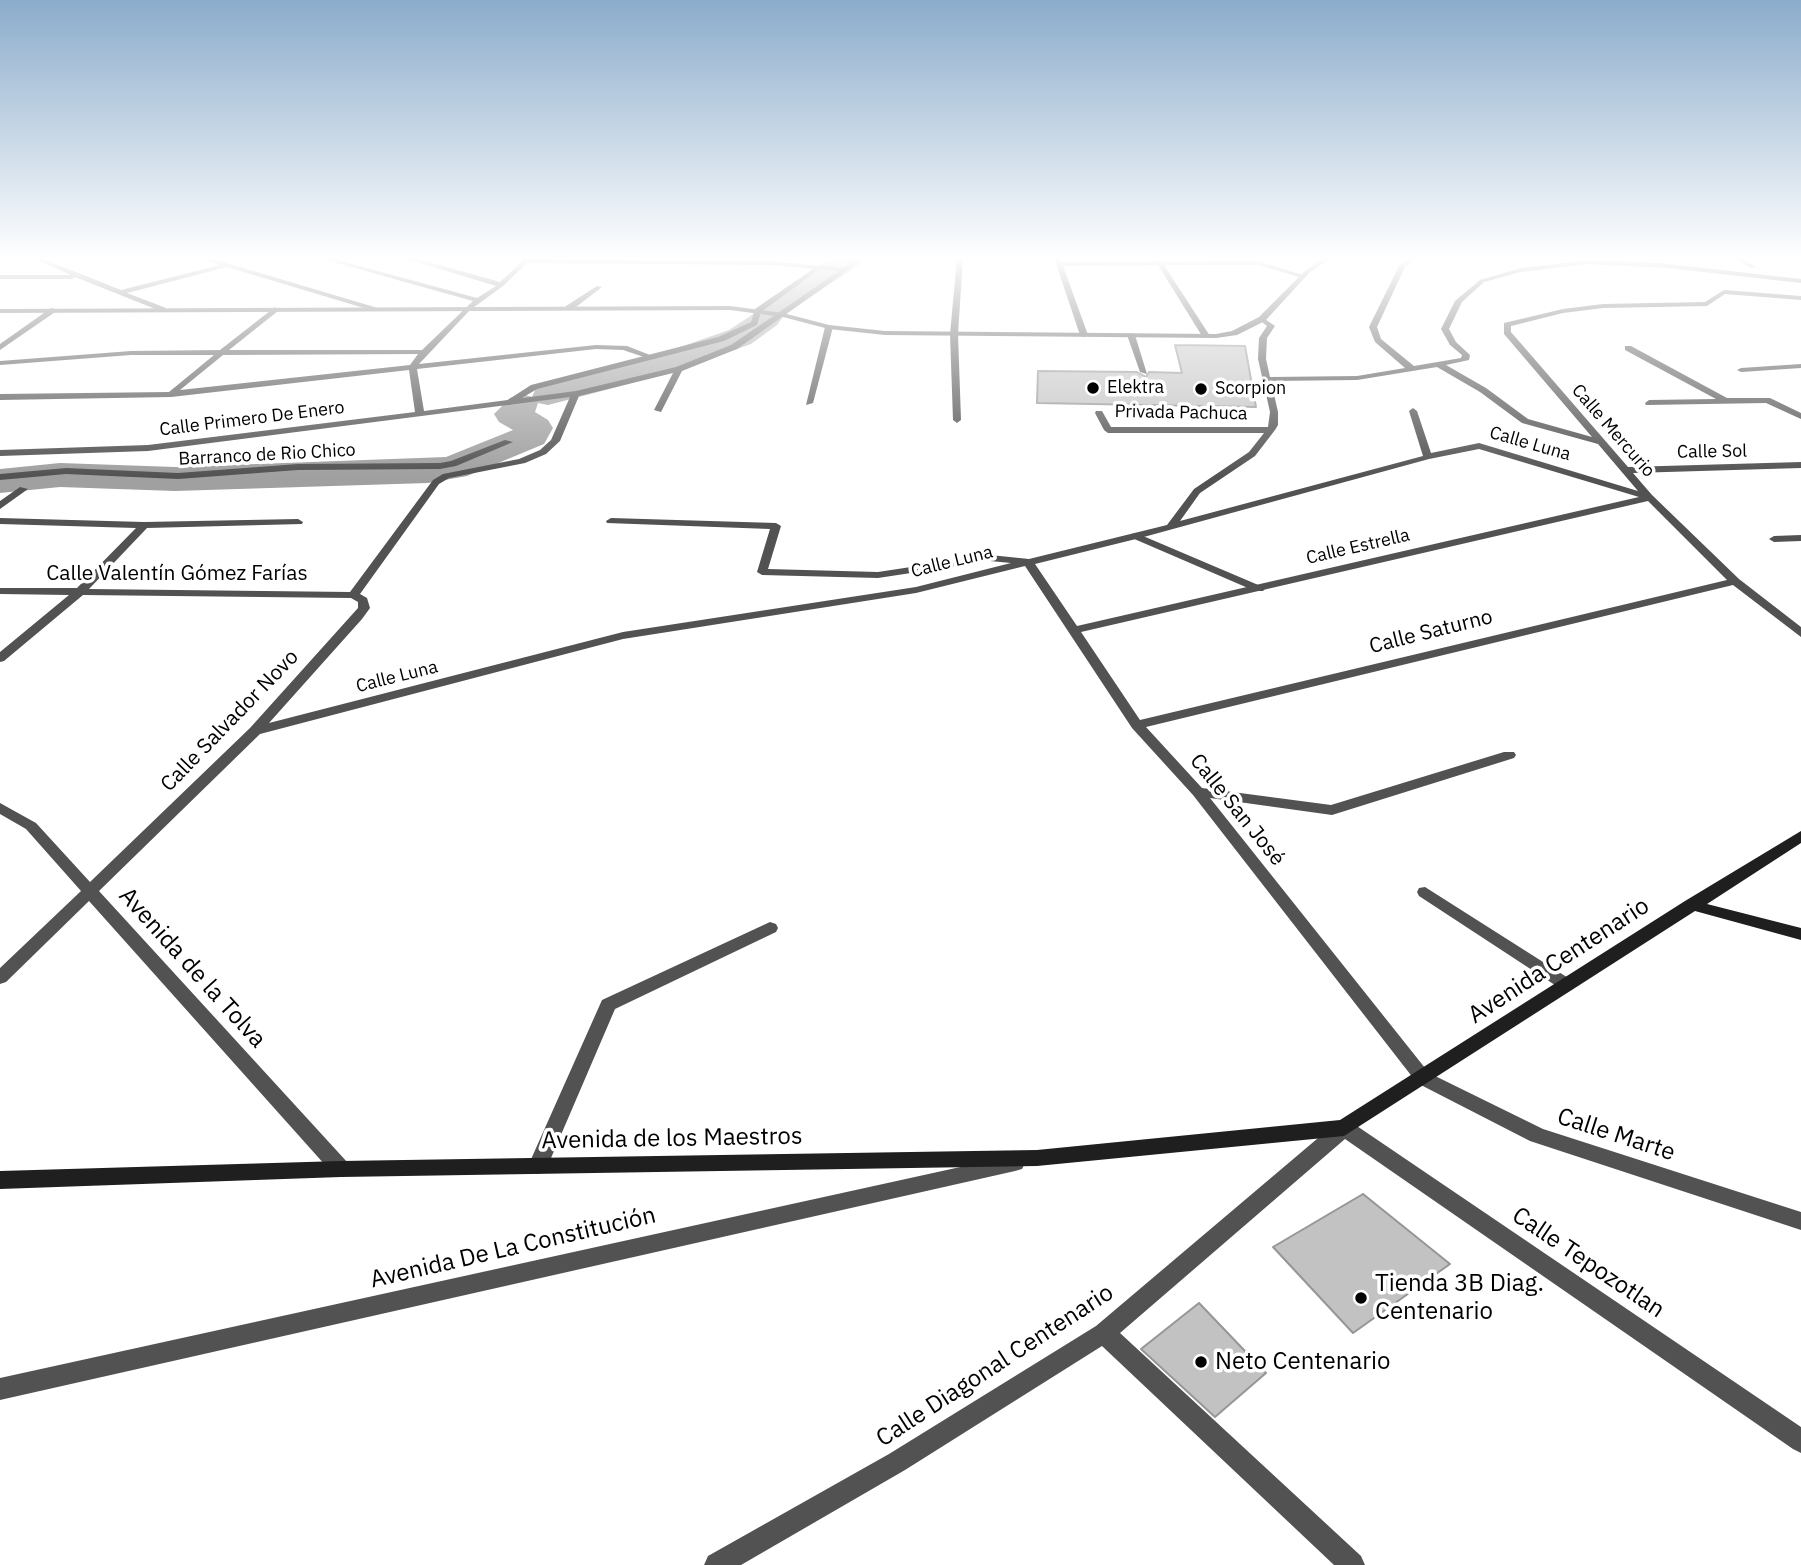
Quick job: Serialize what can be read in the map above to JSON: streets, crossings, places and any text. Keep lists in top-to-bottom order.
{
  "streets": {
    "main road": ["Avenida Centenario", "Avenida de los Maestros"],
    "street": [
      "Privada Pachuca",
      "Calle Primero De Enero",
      "Calle Mercurio",
      "Calle Luna",
      "Calle Sol",
      "Barranco de Rio Chico",
      "Calle Estrella",
      "Calle Valentín Gómez Farías",
      "Calle Saturno",
      "Calle Salvador Novo",
      "Calle San José",
      "Avenida de la Tolva",
      "Calle Marte",
      "Avenida De La Constitución",
      "Calle Tepozotlan",
      "Calle Diagonal Centenario"
    ]
  },
  "crossings": [
    ["Calle Mercurio", "Calle Luna"],
    ["Calle Mercurio", "Calle Sol"],
    ["Calle Mercurio", "Calle Estrella"],
    ["Calle Mercurio", "Calle Saturno"],
    ["Calle Luna", "Calle Estrella"],
    ["Calle Luna", "Calle Salvador Novo"],
    ["Calle Luna", "Calle San José"],
    ["Calle Estrella", "Calle San José"],
    ["Calle Valentín Gómez Farías", "Calle Salvador Novo"],
    ["Calle Saturno", "Calle San José"],
    ["Calle Salvador Novo", "Avenida de la Tolva"],
    ["Calle San José", "Avenida Centenario"],
    ["Calle San José", "Calle Marte"],
    ["Avenida Centenario", "Calle Marte"],
    ["Avenida Centenario", "Avenida de los Maestros"],
    ["Avenida Centenario", "Calle Tepozotlan"],
    ["Avenida Centenario", "Calle Diagonal Centenario"],
    ["Avenida de la Tolva", "Avenida de los Maestros"],
    ["Avenida de los Maestros", "Avenida De La Constitución"],
    ["Avenida de los Maestros", "Calle Tepozotlan"],
    ["Avenida de los Maestros", "Calle Diagonal Centenario"],
    ["Calle Tepozotlan", "Calle Diagonal Centenario"]
  ],
  "places": [
    "Elektra",
    "Scorpion",
    "Tienda 3B Diag. Centenario",
    "Neto Centenario"
  ]
}
